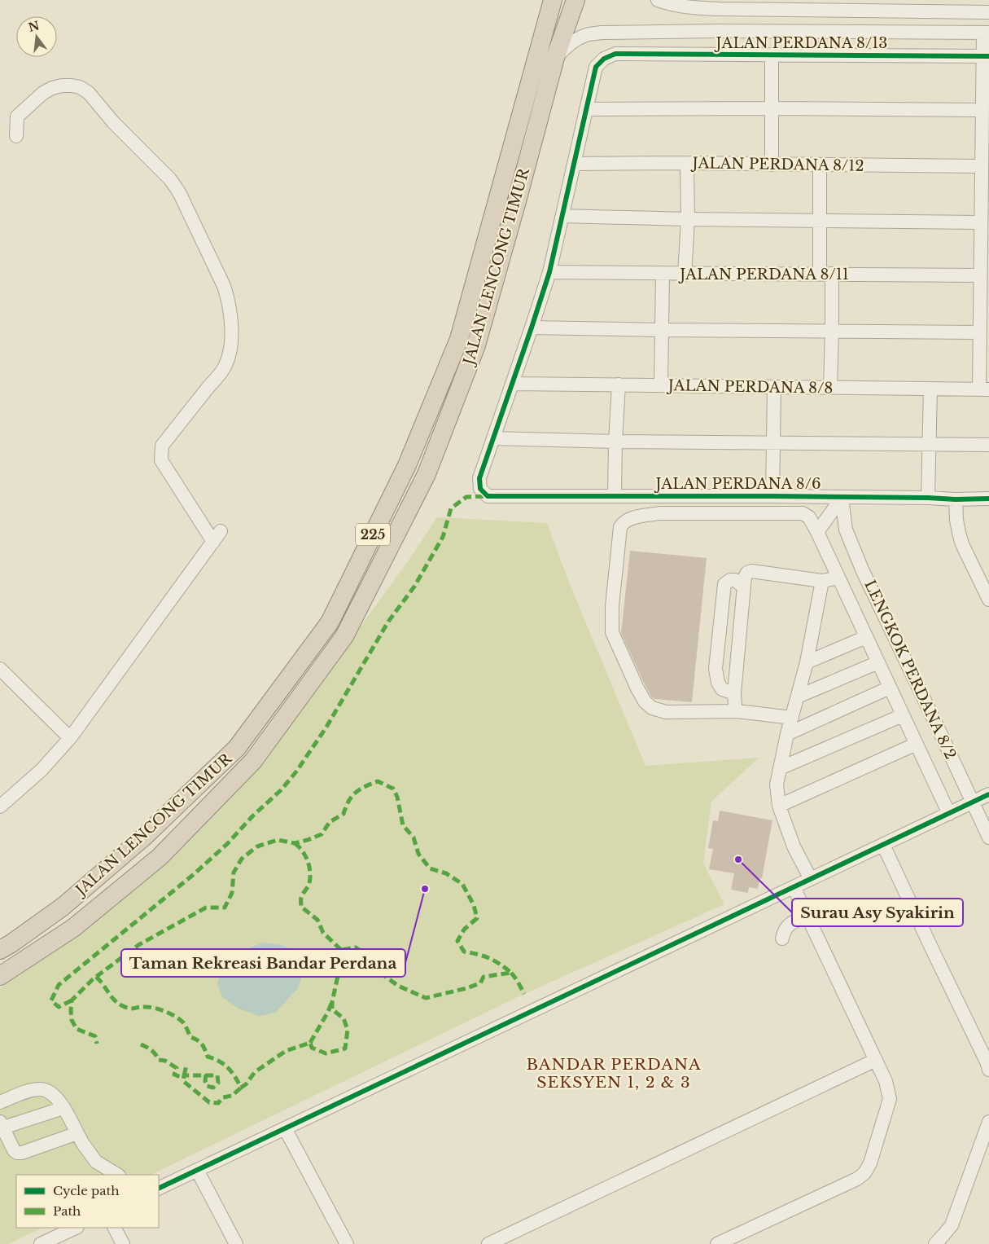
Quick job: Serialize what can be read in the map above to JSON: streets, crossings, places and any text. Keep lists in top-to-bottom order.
{
  "streets": {
    "highway": ["JALAN LENCONG TIMUR", "225"],
    "street": [
      "JALAN PERDANA 8/13",
      "JALAN PERDANA 8/12",
      "JALAN PERDANA 8/11",
      "JALAN PERDANA 8/8",
      "JALAN PERDANA 8/6",
      "LENGKOK PERDANA 8/2"
    ]
  },
  "crossings": [
    ["JALAN PERDANA 8/6", "LENGKOK PERDANA 8/2"]
  ],
  "districts": ["BANDAR PERDANA SEKSYEN 1, 2 & 3"],
  "places": ["Surau Asy Syakirin", "Taman Rekreasi Bandar Perdana"],
  "legend": ["Cycle path", "Path"],
  "north": "top"
}
